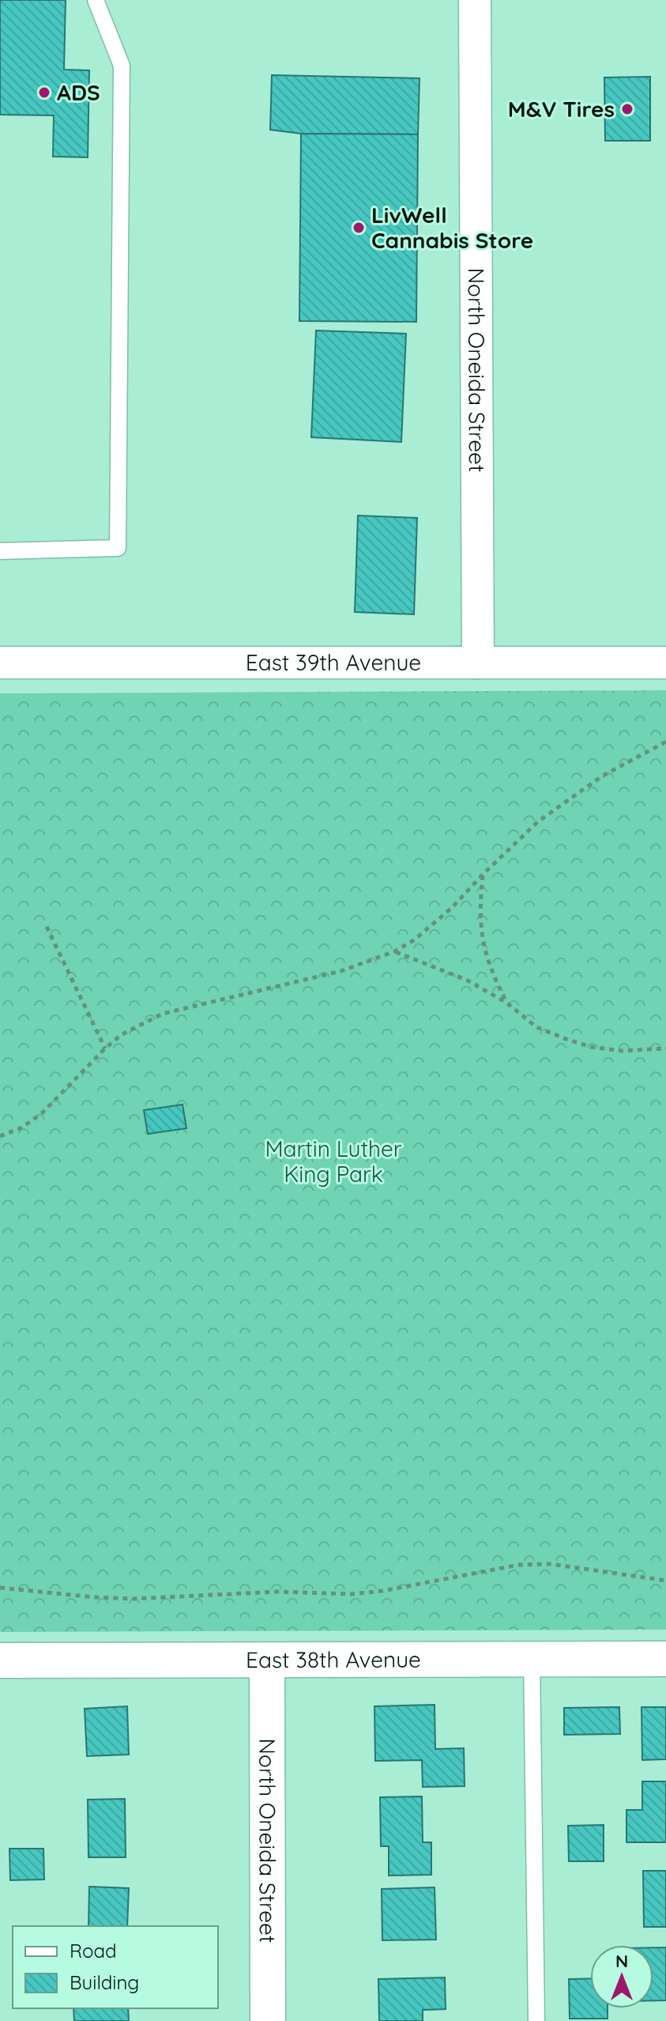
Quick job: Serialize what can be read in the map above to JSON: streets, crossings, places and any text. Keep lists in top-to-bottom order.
{
  "streets": {
    "street": ["North Oneida Street", "East 39th Avenue", "East 38th Avenue"]
  },
  "crossings": [
    ["North Oneida Street", "East 39th Avenue"],
    ["North Oneida Street", "East 38th Avenue"]
  ],
  "parks": ["Martin Luther King Park"],
  "places": ["ADS", "M&V Tires", "LivWell Cannabis Store"],
  "legend": ["Road", "Building"],
  "north": "top"
}
